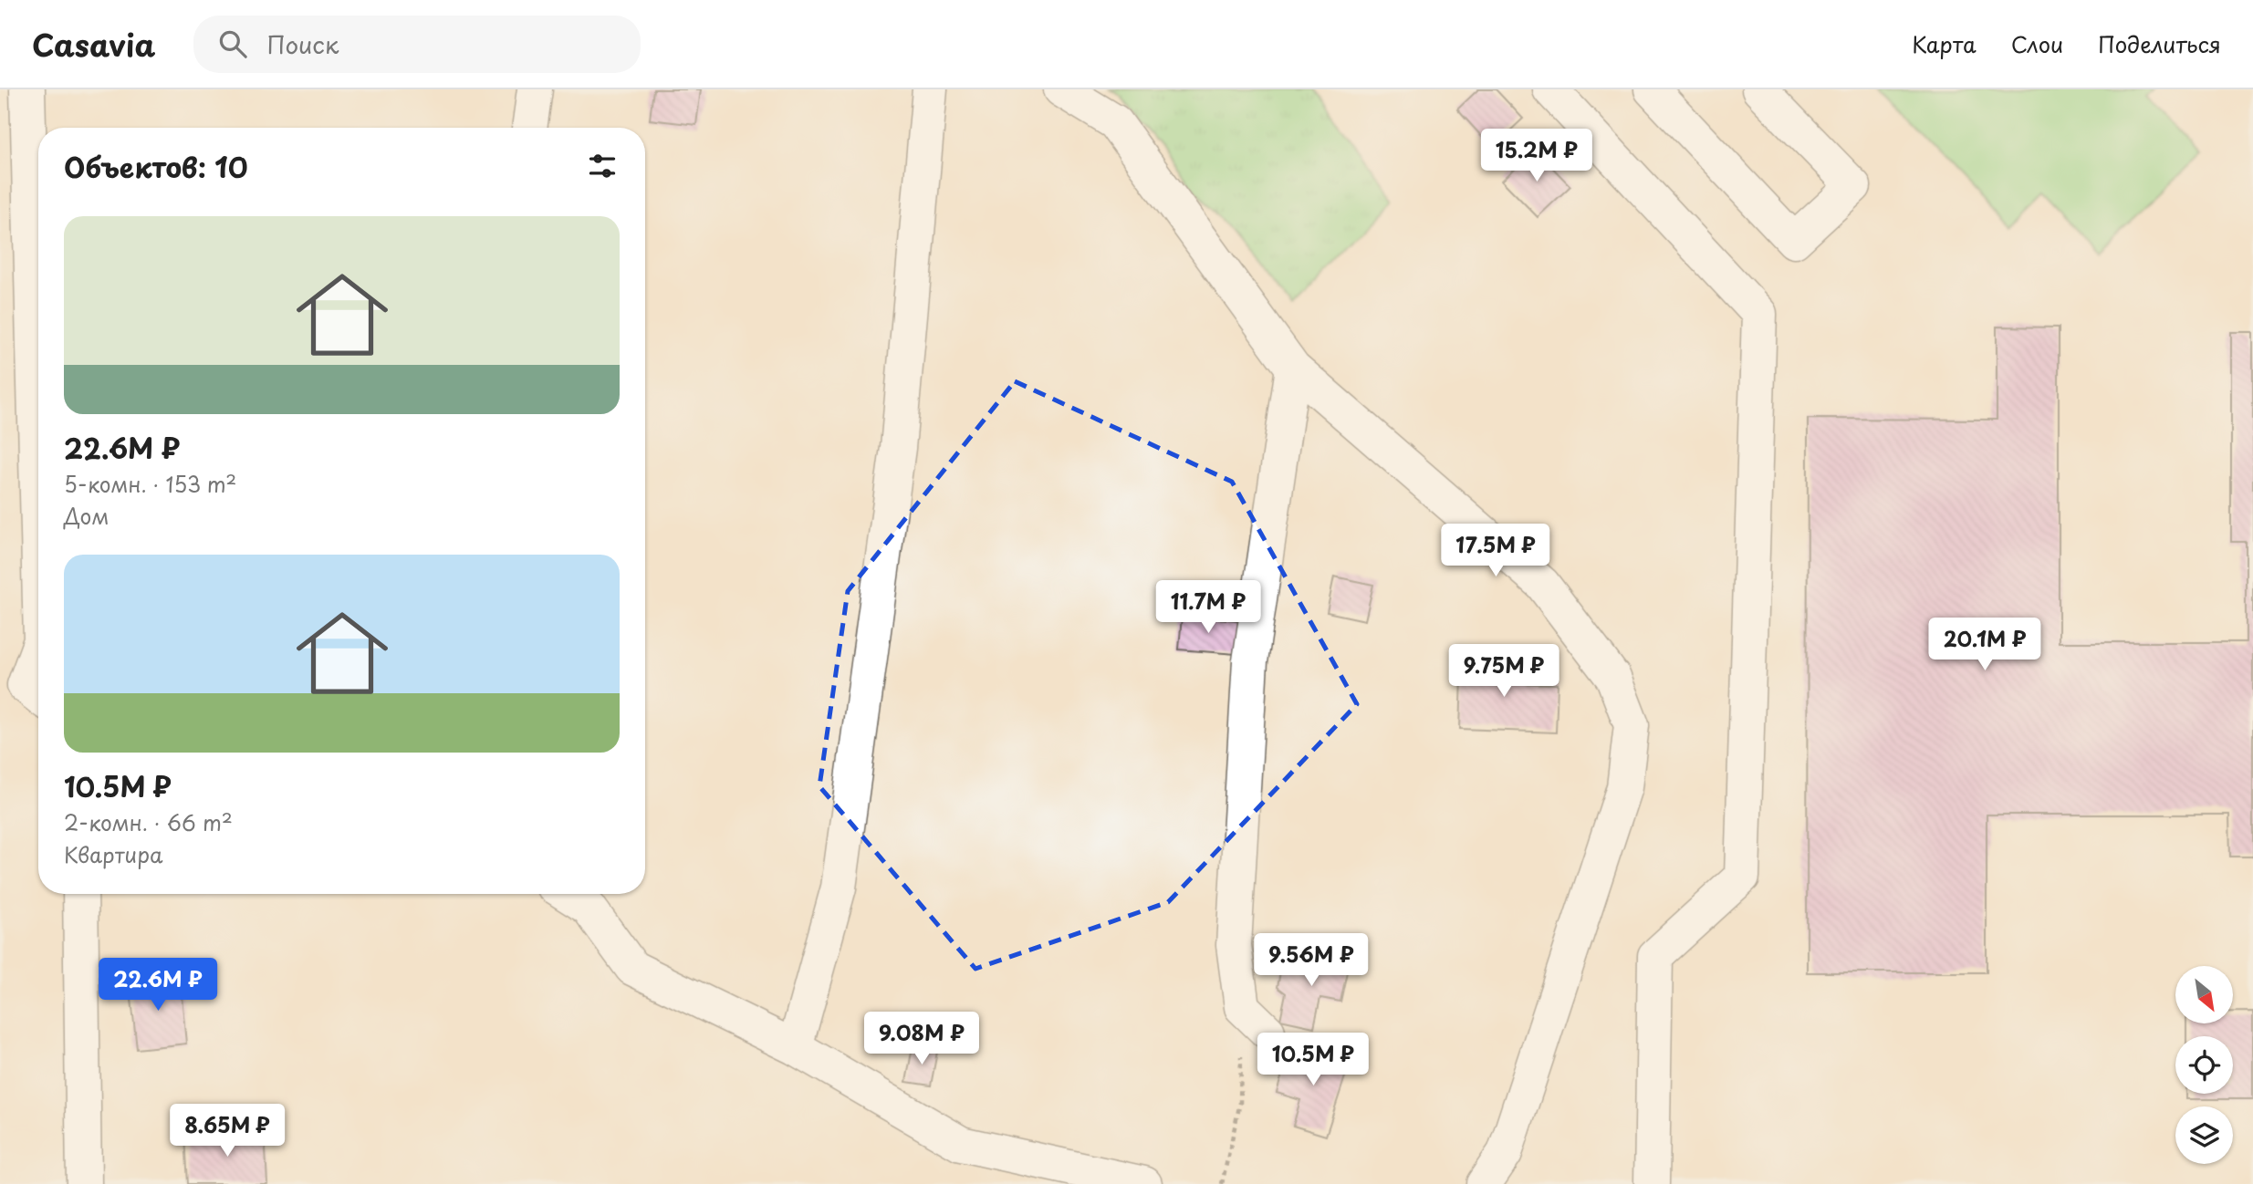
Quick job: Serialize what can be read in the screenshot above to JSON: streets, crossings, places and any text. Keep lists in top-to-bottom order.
{
  "north": "bottom right",
  "page": {
    "header": "Casavia",
    "search": "Поиск",
    "nav": ["Карта", "Слои", "Поделиться"],
    "heading": "Объектов: 10",
    "price": [
      "15.2M ₽",
      "17.5M ₽",
      "11.7M ₽",
      "20.1M ₽",
      "9.75M ₽",
      "9.56M ₽",
      "22.6M ₽",
      "9.08M ₽",
      "10.5M ₽",
      "8.65M ₽"
    ],
    "list": [
      {
        "name": "22.6M ₽",
        "note": "5-комн. · 153 m² · Дом"
      },
      {
        "name": "10.5M ₽",
        "note": "2-комн. · 66 m² · Квартира"
      }
    ]
  }
}
